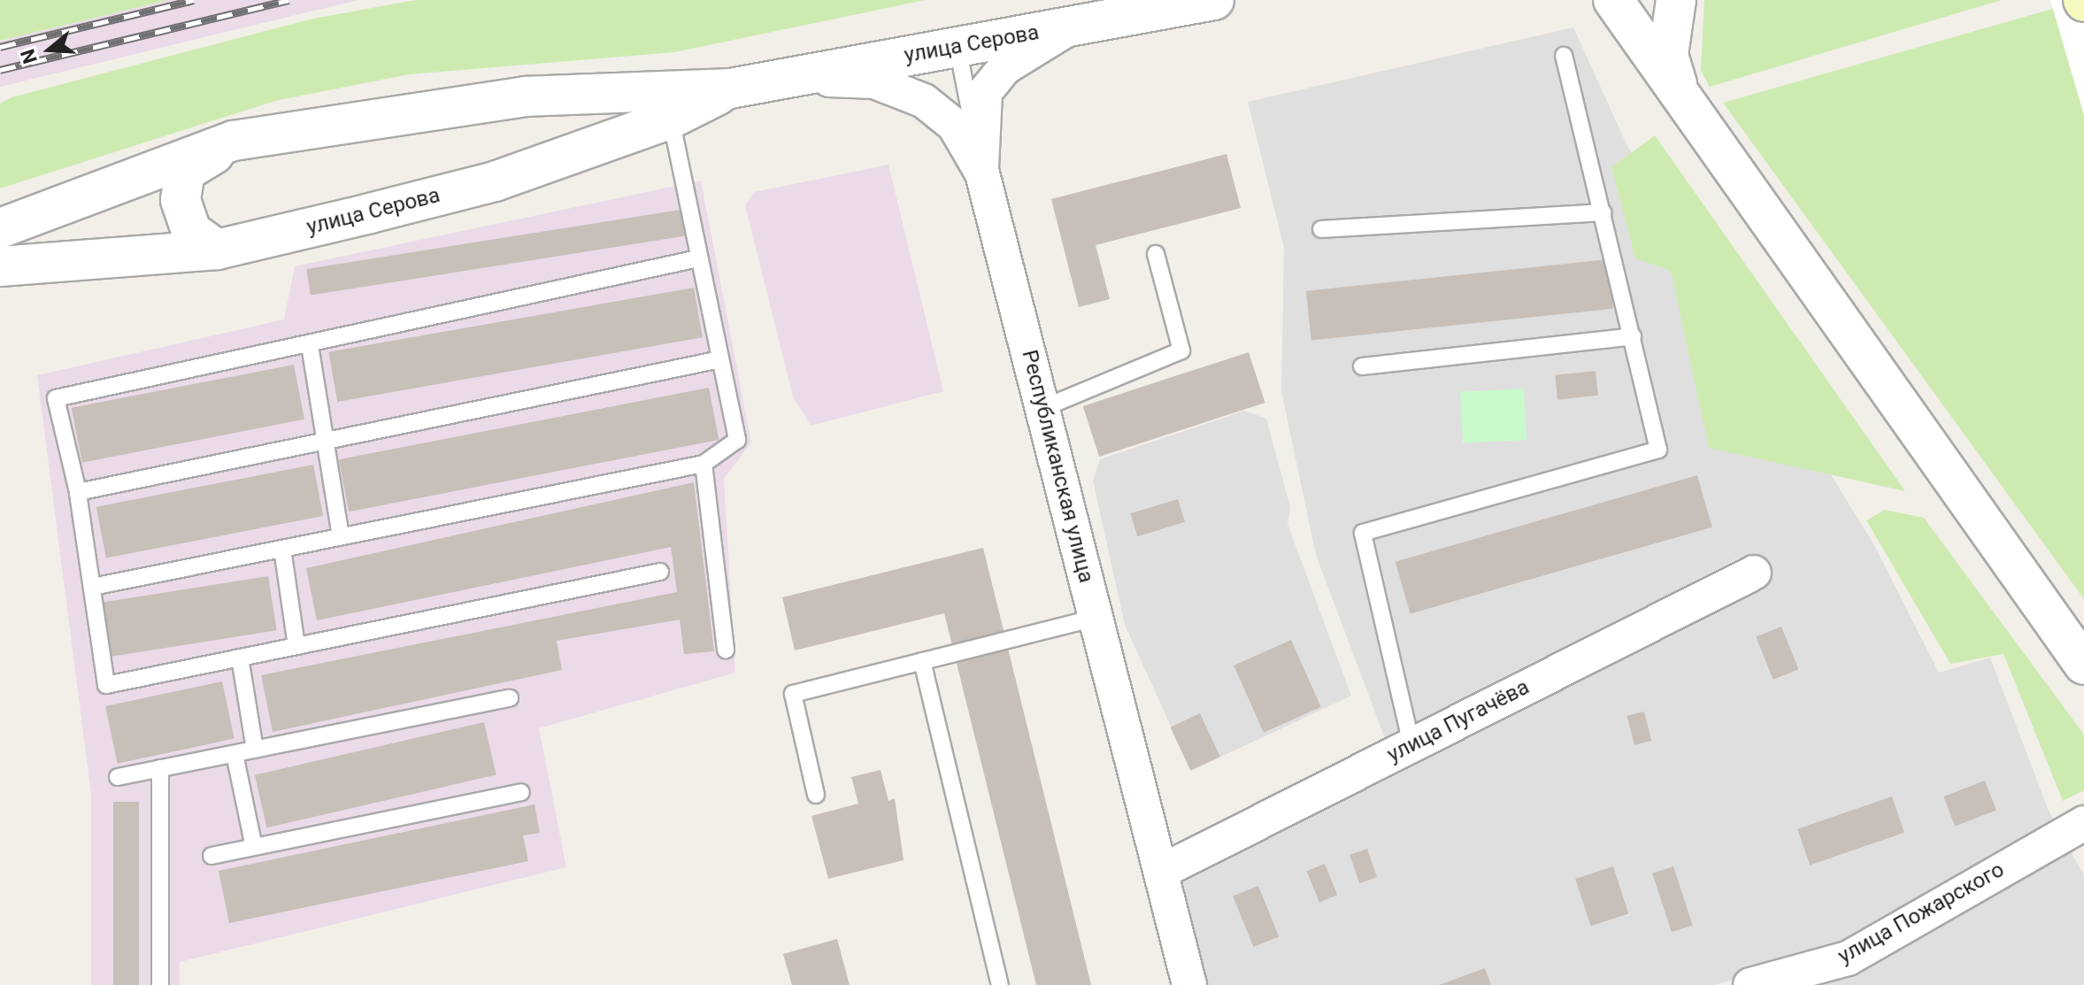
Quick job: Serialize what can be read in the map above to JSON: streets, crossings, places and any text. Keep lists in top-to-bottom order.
{
  "streets": {
    "street": [
      "улица Серова",
      "Республиканская улица",
      "улица Пугачёва",
      "улица Пожарского"
    ]
  },
  "crossings": [
    ["улица Серова", "Республиканская улица"],
    ["Республиканская улица", "улица Пугачёва"]
  ],
  "north": "left"
}
